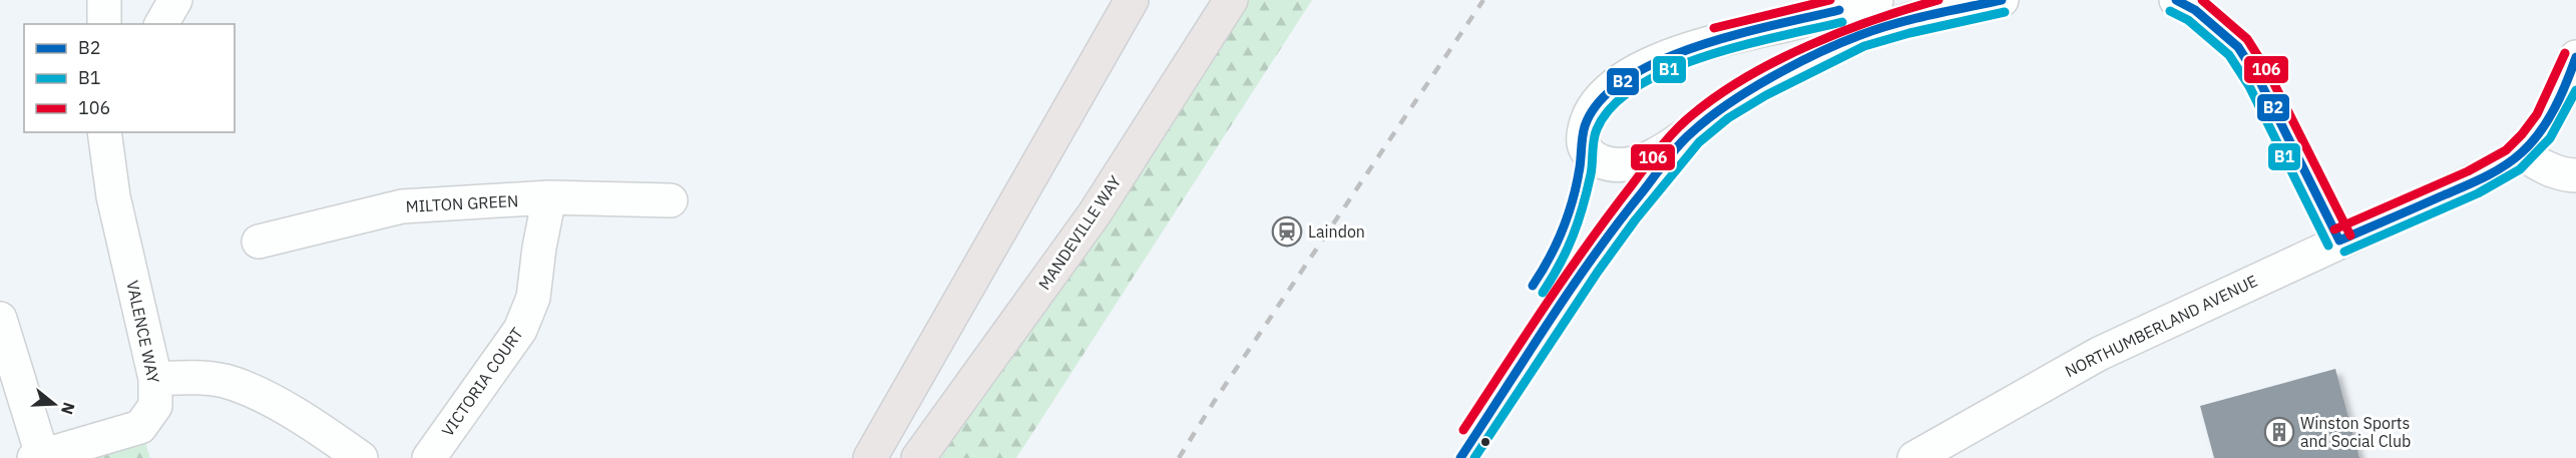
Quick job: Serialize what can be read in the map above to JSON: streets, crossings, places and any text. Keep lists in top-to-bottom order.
{
  "streets": {
    "main road": ["MANDEVILLE WAY"],
    "street": [
      "MILTON GREEN",
      "NORTHUMBERLAND AVENUE",
      "VALENCE WAY",
      "VICTORIA COURT"
    ]
  },
  "crossings": [
    ["MILTON GREEN", "VICTORIA COURT"]
  ],
  "places": {
    "station": ["Laindon"],
    "building": ["Winston Sports and Social Club"]
  },
  "lines": ["transit line B2", "transit line 106", "transit line B1"],
  "legend": ["B2", "B1", "106"],
  "north": "right"
}
